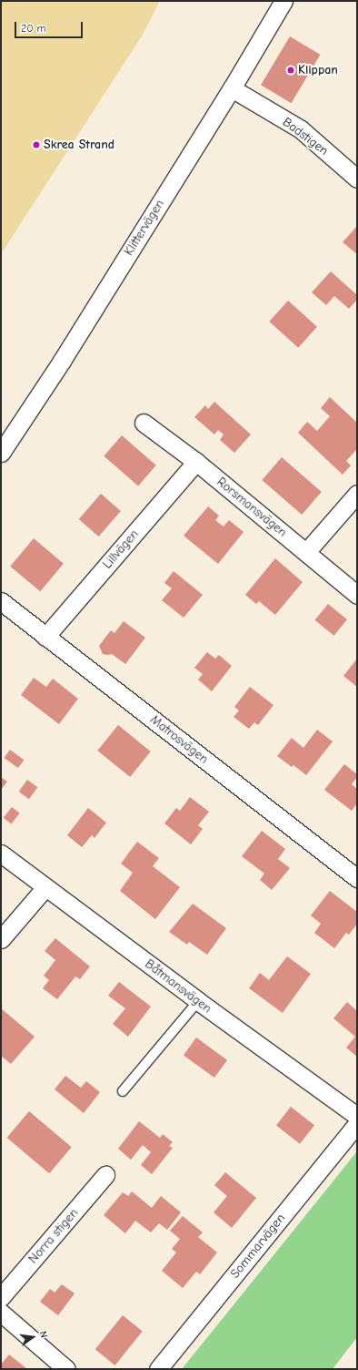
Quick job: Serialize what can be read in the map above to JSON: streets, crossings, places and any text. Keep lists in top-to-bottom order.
{
  "streets": {
    "street": [
      "Badstigen",
      "Klittervägen",
      "Rorsmansvägen",
      "Lillvägen",
      "Matrosvägen",
      "Båtmansvägen",
      "Norra stigen",
      "Sommarvägen"
    ]
  },
  "crossings": [
    ["Badstigen", "Klittervägen"],
    ["Rorsmansvägen", "Lillvägen"],
    ["Lillvägen", "Matrosvägen"]
  ],
  "places": ["Klippan", "Skrea Strand"],
  "scale_bar": "20 m",
  "north": "right"
}
